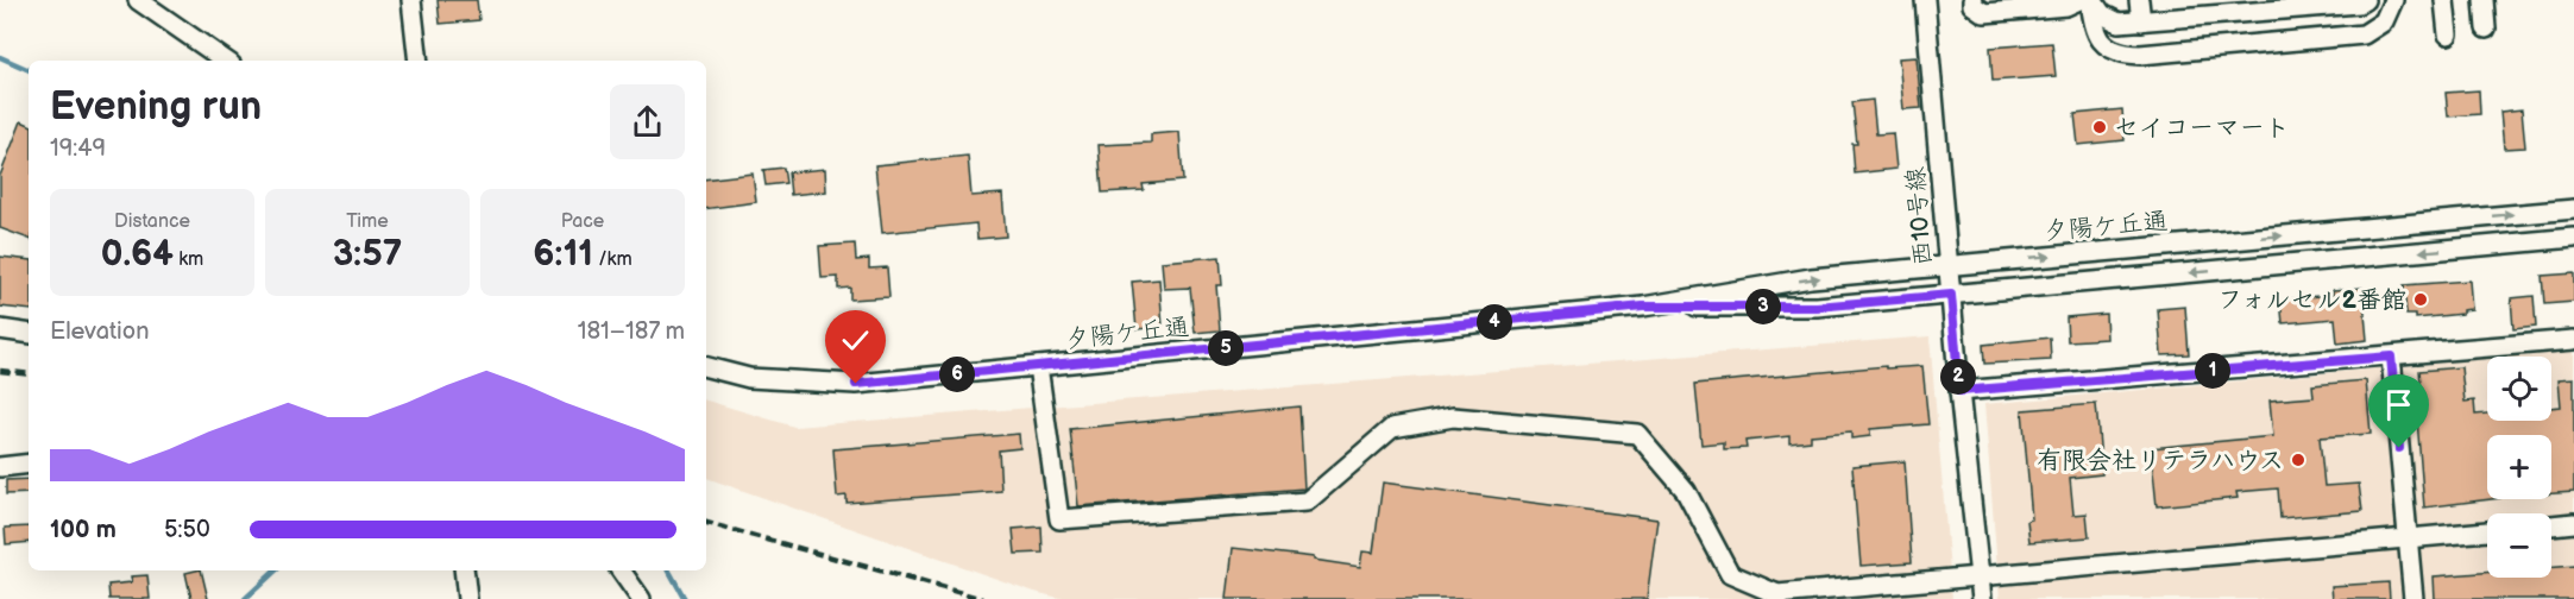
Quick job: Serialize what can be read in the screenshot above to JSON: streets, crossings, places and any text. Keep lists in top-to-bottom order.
{
  "streets": {
    "street": ["西10号線", "夕陽ケ丘通"]
  },
  "crossings": [
    ["西10号線", "夕陽ケ丘通"]
  ],
  "places": ["セイコーマート", "フォルセル2番館", "有限会社リテラハウス"],
  "page": {
    "heading": ["Evening run", "19:49"],
    "stats": [
      ["Distance", "0.64 km"],
      ["Time", "3:57"],
      ["Pace", "6:11 /km"]
    ],
    "pins": [
      "3",
      "4",
      "5",
      "1",
      "6",
      "2"
    ],
    "chart": ["Elevation", "181–187 m"],
    "map_buttons": ["+", "−"],
    "list": [
      {
        "name": "100 m",
        "note": "5:50"
      }
    ]
  }
}
